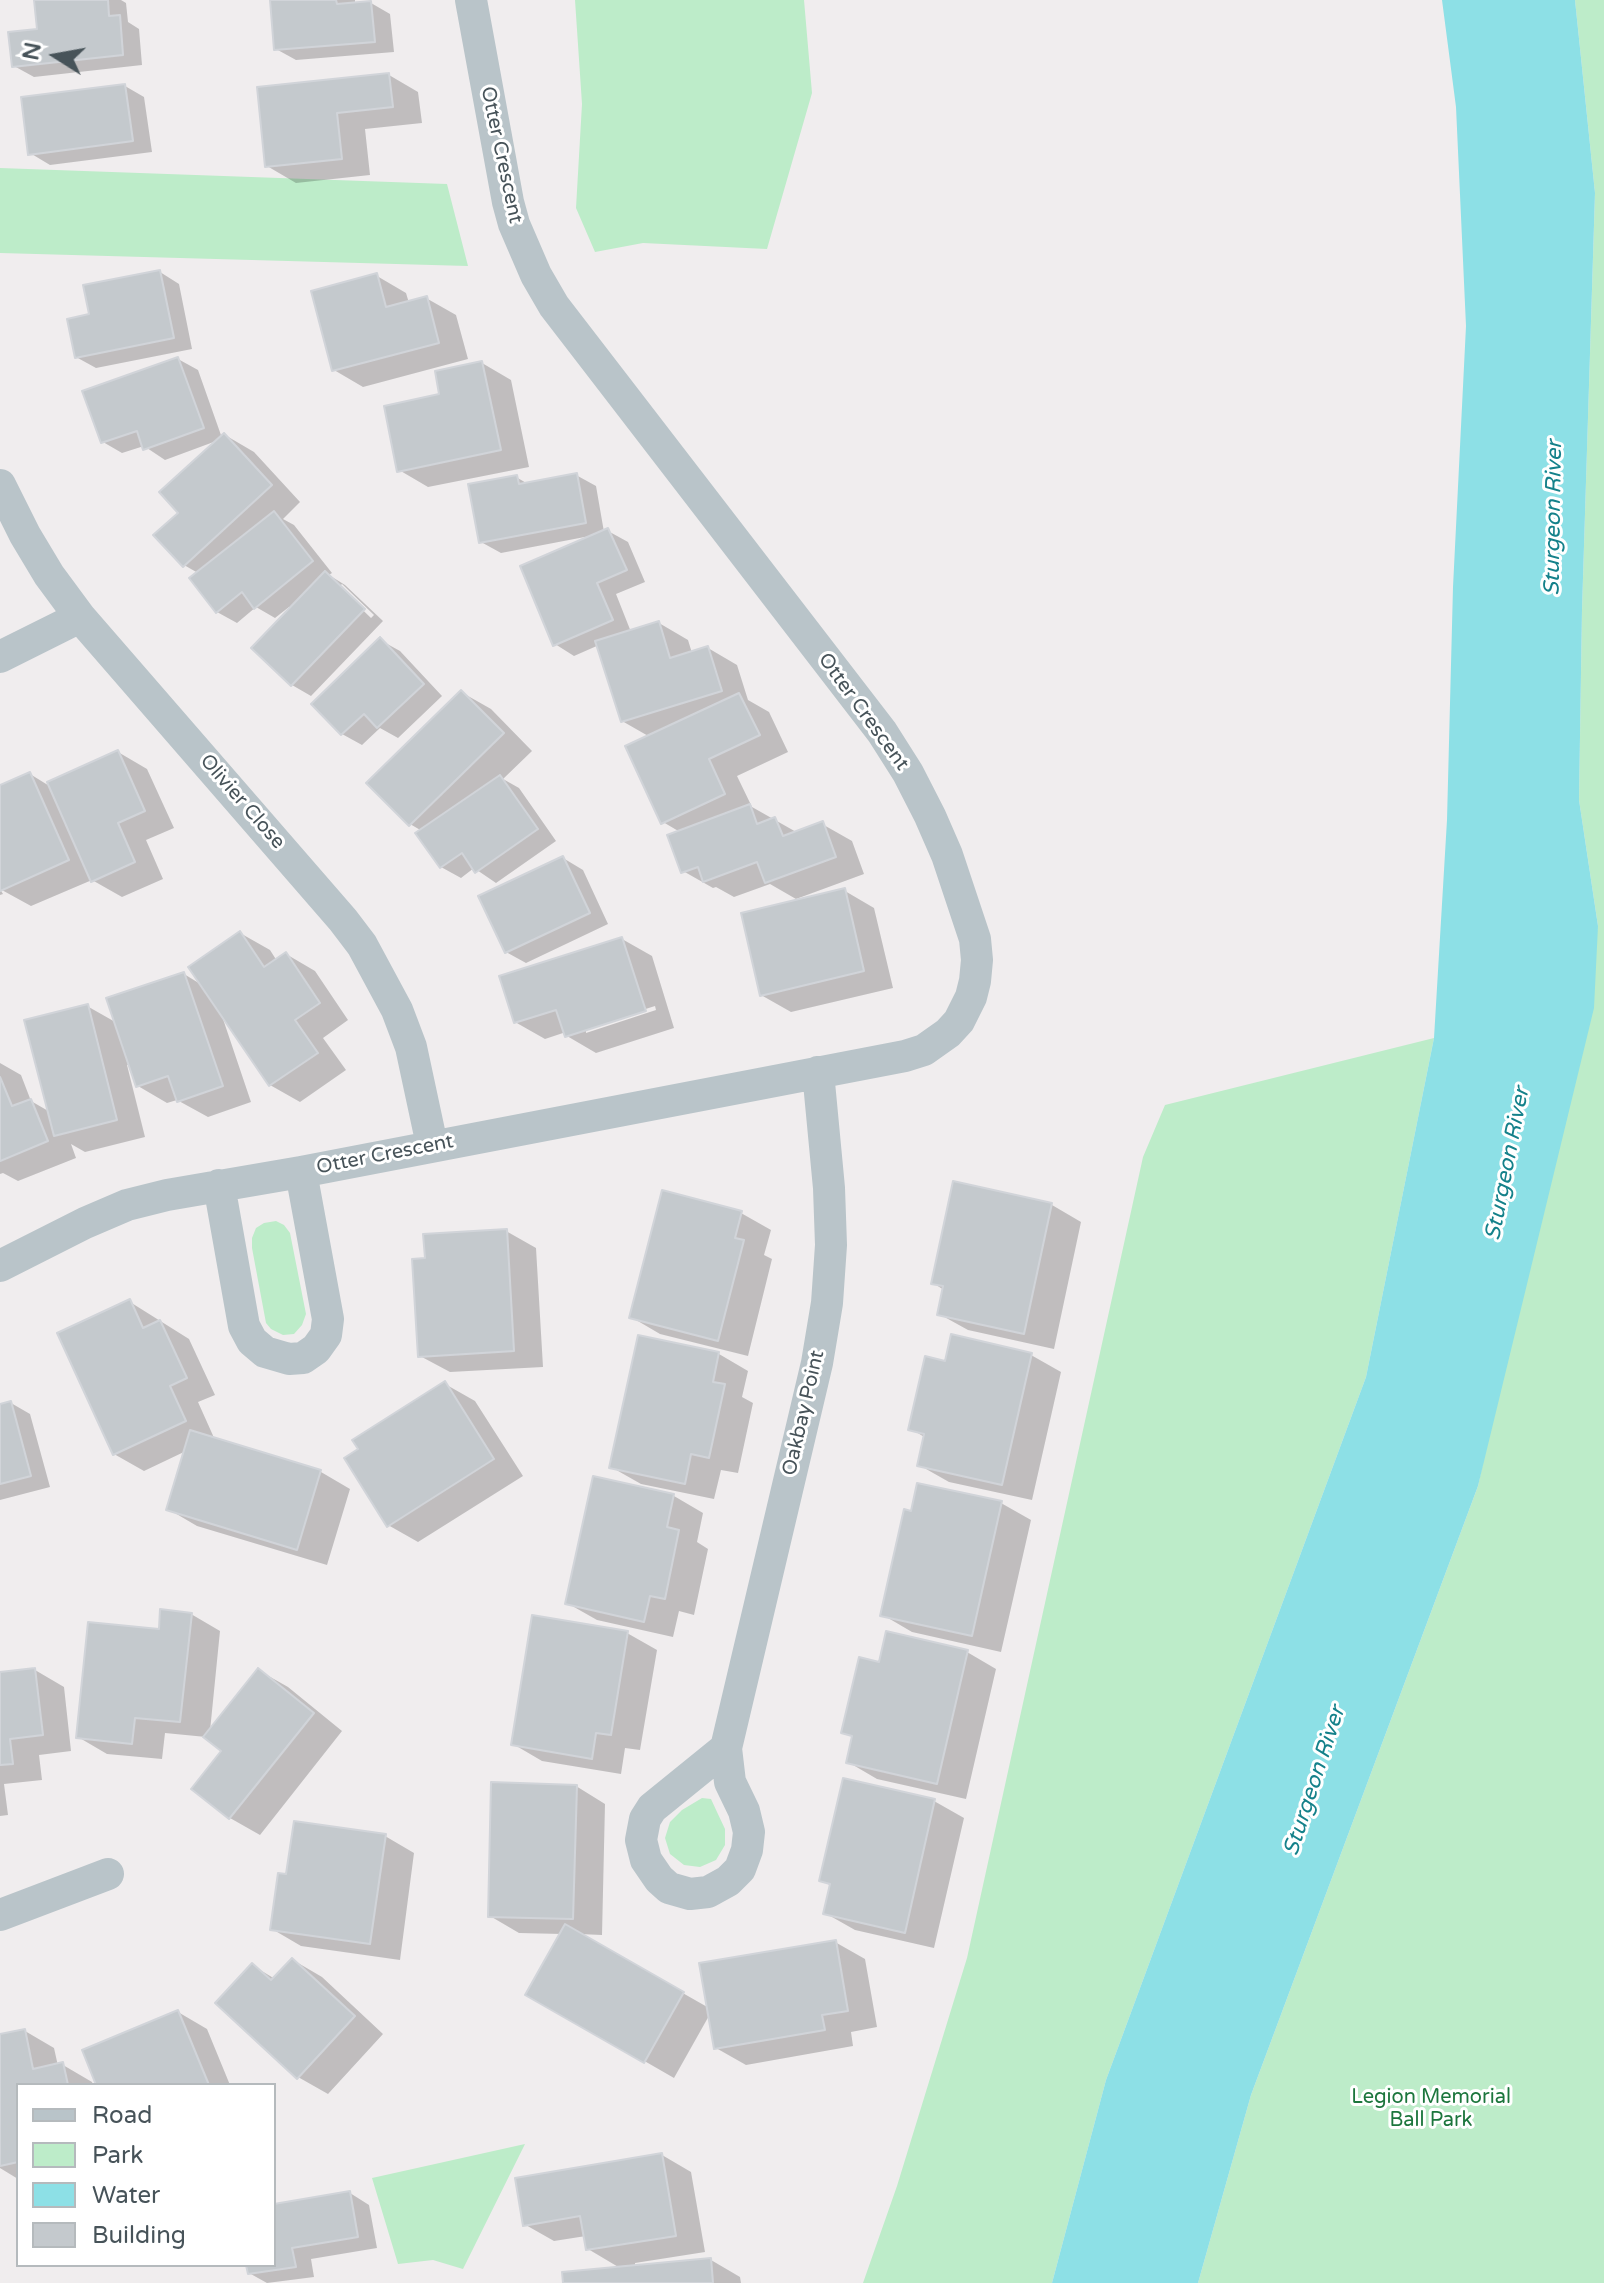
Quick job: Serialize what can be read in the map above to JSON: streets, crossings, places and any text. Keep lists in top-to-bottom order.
{
  "streets": {
    "street": ["Otter Crescent", "Olivier Close", "Oakbay Point"]
  },
  "crossings": [
    ["Otter Crescent", "Olivier Close"],
    ["Otter Crescent", "Oakbay Point"]
  ],
  "water": ["Sturgeon River"],
  "parks": ["Legion Memorial Ball Park"],
  "legend": [
    "Road",
    "Park",
    "Water",
    "Building"
  ],
  "north": "left"
}
